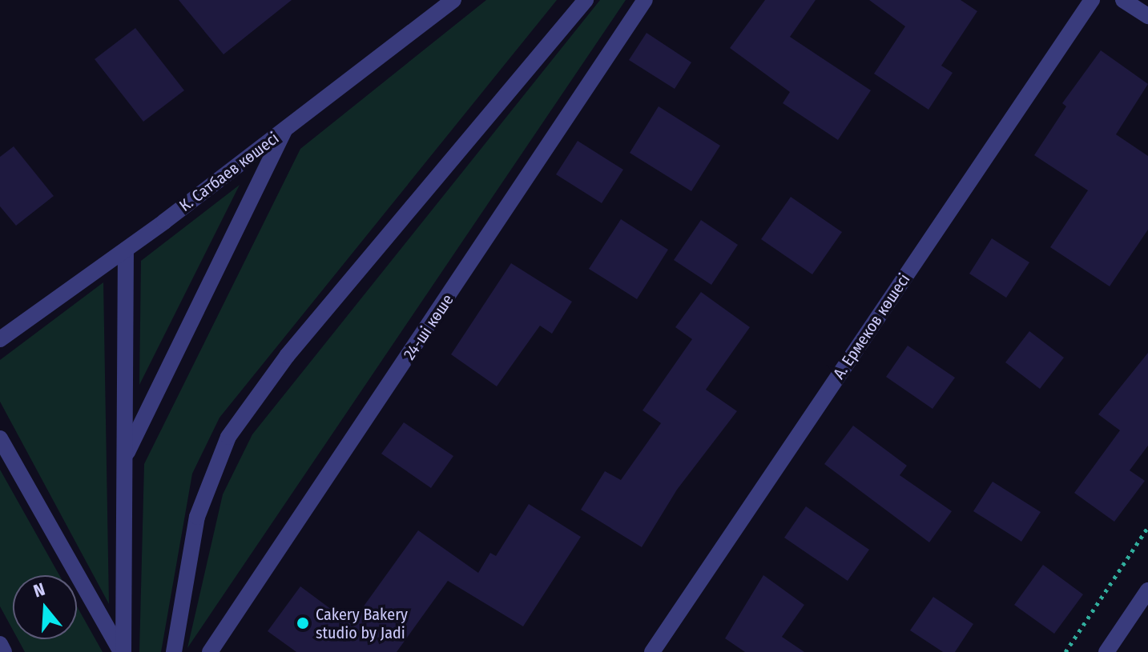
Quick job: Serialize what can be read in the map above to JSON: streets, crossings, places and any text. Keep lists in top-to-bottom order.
{
  "streets": {
    "street": ["К. Сатбаев көшесі", "А. Ермеков көшесі", "24-ші көше"]
  },
  "places": ["Cakery Bakery studio by Jadi"],
  "north": "top"
}
